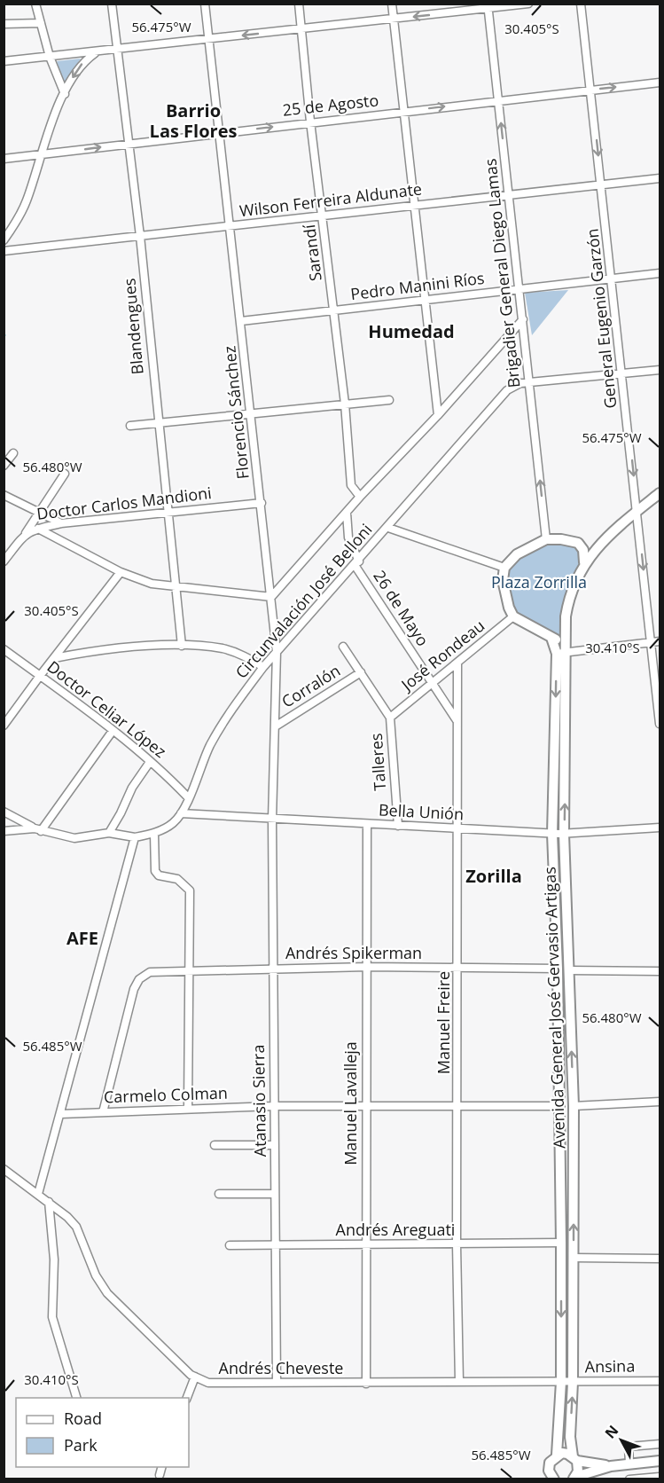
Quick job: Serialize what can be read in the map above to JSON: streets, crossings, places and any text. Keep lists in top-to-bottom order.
{
  "streets": {
    "main road": ["Avenida General José Gervasio Artigas"],
    "street": [
      "25 de Agosto",
      "Wilson Ferreira Aldunate",
      "Sarandí",
      "Brigadier General Diego Lamas",
      "Pedro Manini Ríos",
      "General Eugenio Garzón",
      "Blandengues",
      "Florencio Sánchez",
      "Doctor Carlos Mandioni",
      "Circunvalación José Belloni",
      "26 de Mayo",
      "José Rondeau",
      "Corralón",
      "Doctor Celiar López",
      "Talleres",
      "Bella Unión",
      "Andrés Spikerman",
      "Manuel Freire",
      "Carmelo Colman",
      "Atanasio Sierra",
      "Manuel Lavalleja",
      "Andrés Areguati",
      "Ansina",
      "Andrés Cheveste"
    ]
  },
  "crossings": [
    ["25 de Agosto", "Sarandí"],
    ["25 de Agosto", "Brigadier General Diego Lamas"],
    ["25 de Agosto", "General Eugenio Garzón"],
    ["25 de Agosto", "Blandengues"],
    ["25 de Agosto", "Florencio Sánchez"],
    ["Wilson Ferreira Aldunate", "Sarandí"],
    ["Wilson Ferreira Aldunate", "Brigadier General Diego Lamas"],
    ["Wilson Ferreira Aldunate", "General Eugenio Garzón"],
    ["Wilson Ferreira Aldunate", "Blandengues"],
    ["Wilson Ferreira Aldunate", "Florencio Sánchez"],
    ["Sarandí", "Pedro Manini Ríos"],
    ["Sarandí", "Circunvalación José Belloni"],
    ["Brigadier General Diego Lamas", "Pedro Manini Ríos"],
    ["Brigadier General Diego Lamas", "Circunvalación José Belloni"],
    ["Pedro Manini Ríos", "General Eugenio Garzón"],
    ["Pedro Manini Ríos", "Florencio Sánchez"],
    ["General Eugenio Garzón", "Circunvalación José Belloni"],
    ["Blandengues", "Doctor Carlos Mandioni"],
    ["Florencio Sánchez", "Doctor Carlos Mandioni"],
    ["Florencio Sánchez", "Circunvalación José Belloni"],
    ["Florencio Sánchez", "Corralón"],
    ["Florencio Sánchez", "Bella Unión"],
    ["Florencio Sánchez", "Atanasio Sierra"],
    ["Circunvalación José Belloni", "26 de Mayo"],
    ["Circunvalación José Belloni", "Doctor Celiar López"],
    ["Circunvalación José Belloni", "Bella Unión"],
    ["26 de Mayo", "José Rondeau"],
    ["26 de Mayo", "Manuel Freire"],
    ["José Rondeau", "Talleres"],
    ["José Rondeau", "Manuel Freire"],
    ["Corralón", "Talleres"],
    ["Talleres", "Bella Unión"],
    ["Bella Unión", "Avenida General José Gervasio Artigas"],
    ["Bella Unión", "Manuel Freire"],
    ["Bella Unión", "Atanasio Sierra"],
    ["Bella Unión", "Manuel Lavalleja"],
    ["Andrés Spikerman", "Avenida General José Gervasio Artigas"],
    ["Andrés Spikerman", "Manuel Freire"],
    ["Andrés Spikerman", "Carmelo Colman"],
    ["Andrés Spikerman", "Atanasio Sierra"],
    ["Andrés Spikerman", "Manuel Lavalleja"],
    ["Avenida General José Gervasio Artigas", "Carmelo Colman"],
    ["Avenida General José Gervasio Artigas", "Andrés Areguati"],
    ["Avenida General José Gervasio Artigas", "Ansina"],
    ["Avenida General José Gervasio Artigas", "Andrés Cheveste"],
    ["Manuel Freire", "Carmelo Colman"],
    ["Manuel Freire", "Andrés Areguati"],
    ["Manuel Freire", "Andrés Cheveste"],
    ["Carmelo Colman", "Atanasio Sierra"],
    ["Carmelo Colman", "Manuel Lavalleja"],
    ["Atanasio Sierra", "Andrés Areguati"],
    ["Atanasio Sierra", "Andrés Cheveste"],
    ["Manuel Lavalleja", "Andrés Areguati"],
    ["Manuel Lavalleja", "Andrés Cheveste"],
    ["Ansina", "Andrés Cheveste"]
  ],
  "one_way": ["25 de Agosto", "Brigadier General Diego Lamas", "General Eugenio Garzón"],
  "districts": [
    "Barrio Las Flores",
    "Humedad",
    "Zorilla",
    "AFE"
  ],
  "parks": ["Plaza Zorrilla"],
  "legend": ["Road", "Park"],
  "north": "top left",
  "coordinates": [
    "56.475°W",
    "30.405°S",
    "56.480°W",
    "30.410°S",
    "56.485°W"
  ]
}
